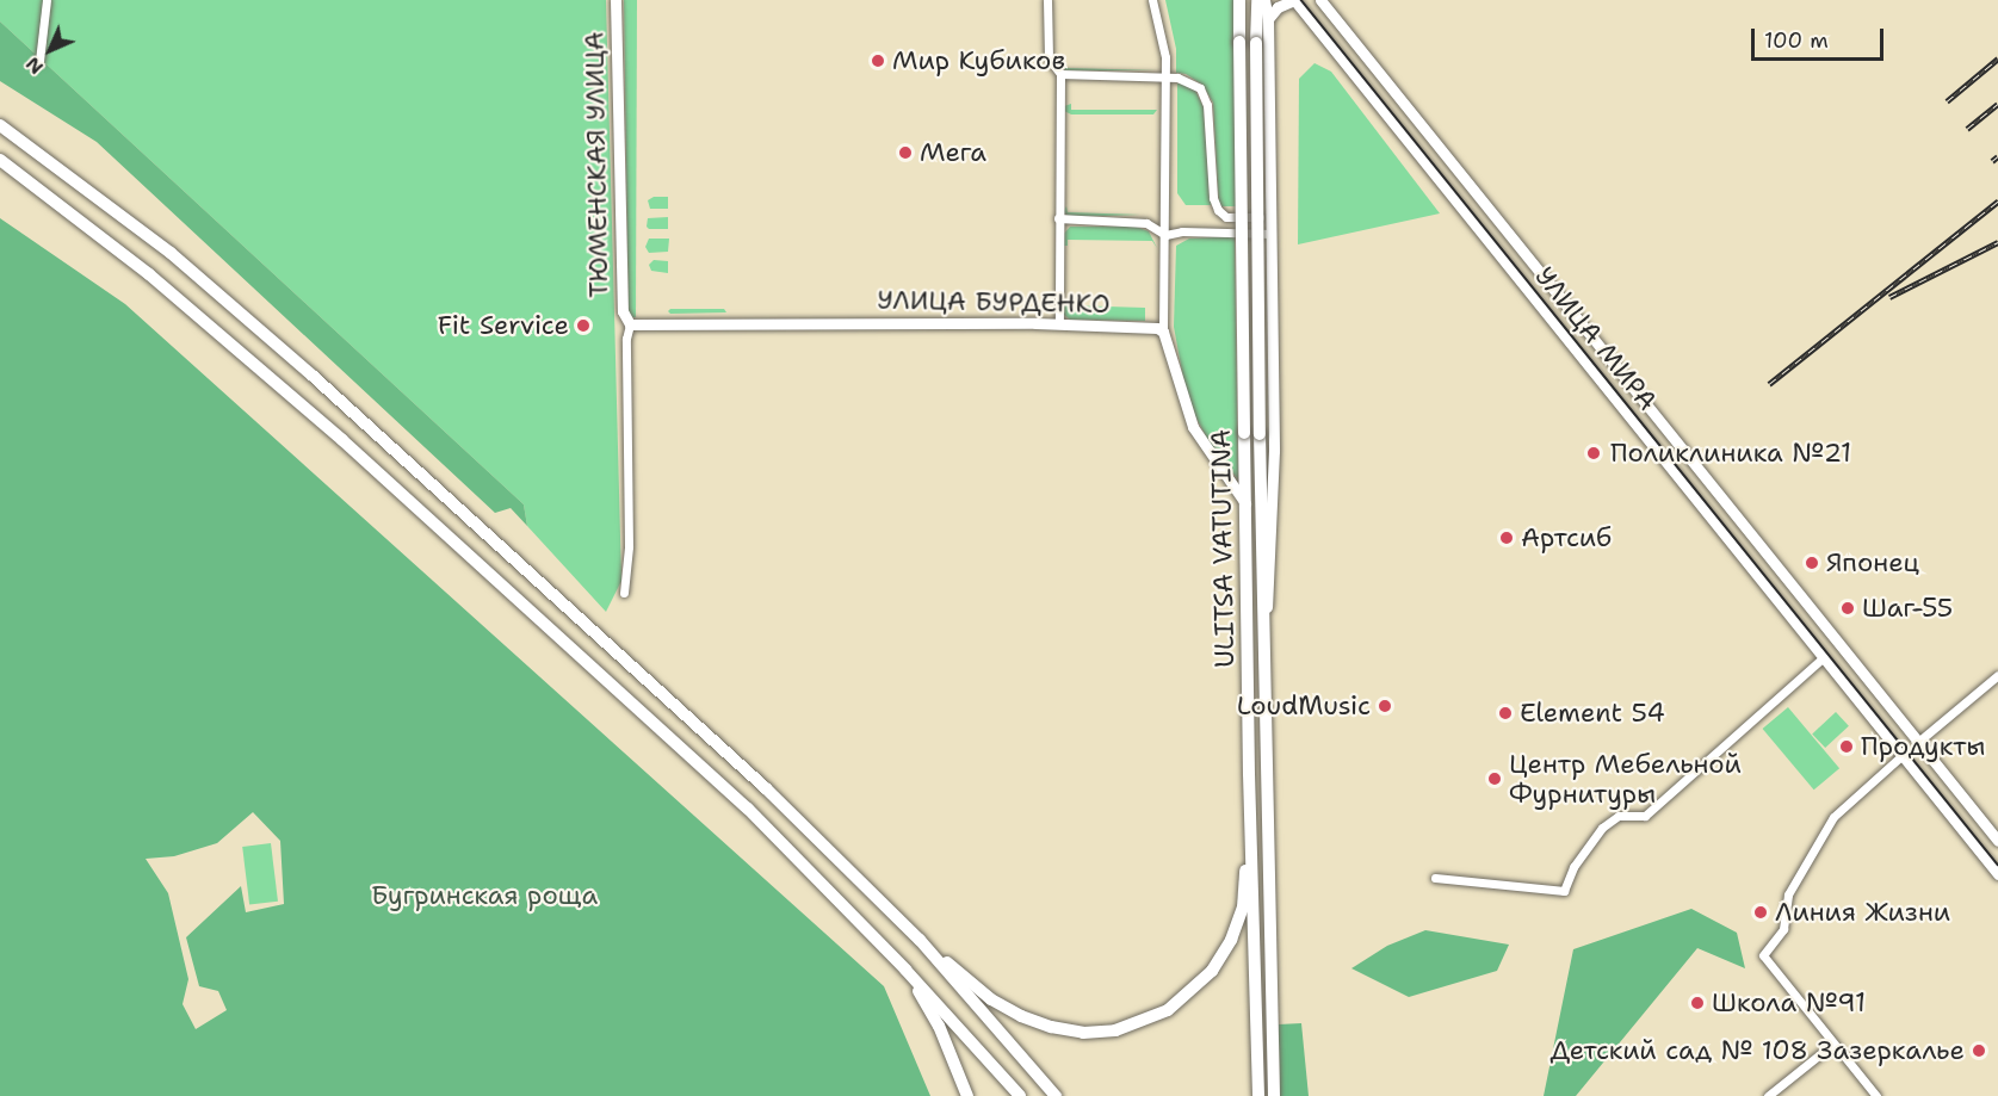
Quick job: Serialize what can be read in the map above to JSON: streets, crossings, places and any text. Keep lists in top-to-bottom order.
{
  "streets": {
    "main road": ["ULITSA VATUTINA"],
    "street": ["ТЮМЕНСКАЯ УЛИЦА", "УЛИЦА БУРДЕНКО", "УЛИЦА МИРА"]
  },
  "crossings": [
    ["ТЮМЕНСКАЯ УЛИЦА", "УЛИЦА БУРДЕНКО"]
  ],
  "parks": ["Бугринская роща"],
  "places": [
    "Мир Кубиков",
    "Мега",
    "Fit Service",
    "Поликлиника №21",
    "Артсиб",
    "Японец",
    "Шаг-55",
    "LoudMusic",
    "Element 54",
    "Продукты",
    "Центр Мебельной Фурнитуры",
    "Линия Жизни",
    "Школа №91",
    "Детский сад № 108 Зазеркалье"
  ],
  "scale_bar": "100 m",
  "north": "bottom left"
}
